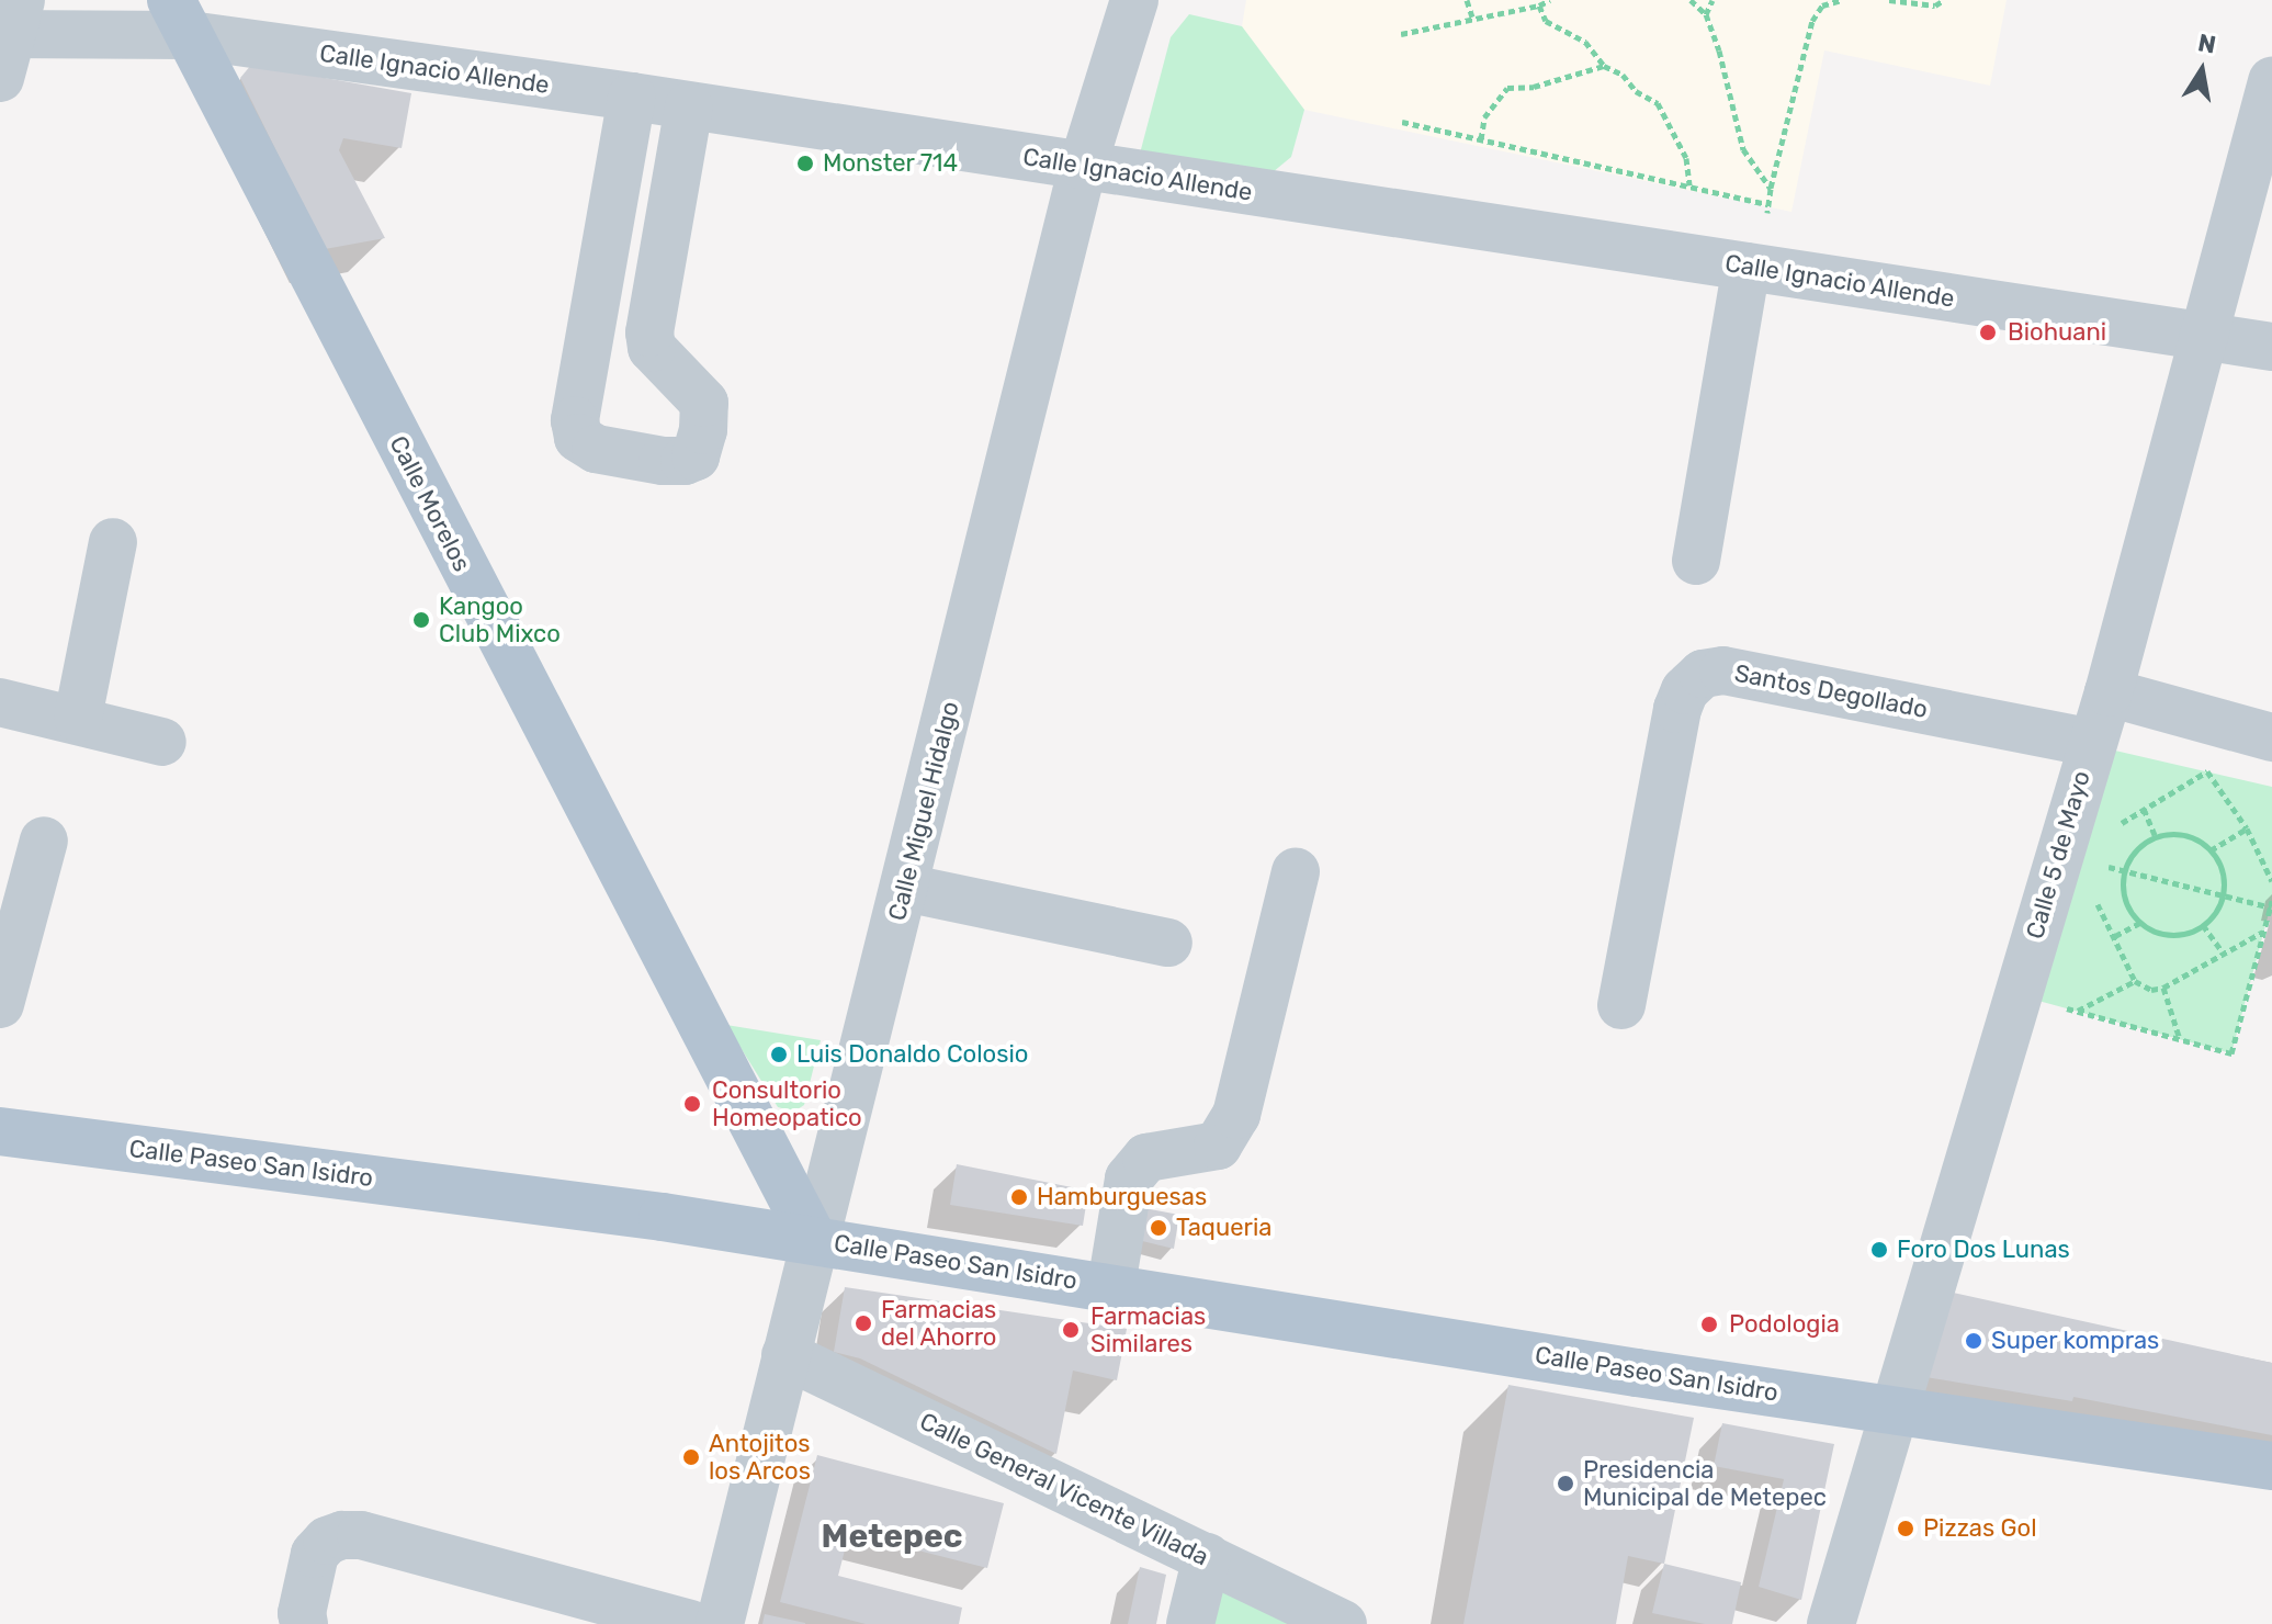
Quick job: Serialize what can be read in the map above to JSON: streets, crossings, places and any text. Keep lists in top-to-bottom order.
{
  "streets": {
    "main road": ["Calle Morelos", "Calle Paseo San Isidro"],
    "street": [
      "Calle Ignacio Allende",
      "Santos Degollado",
      "Calle Miguel Hidalgo",
      "Calle 5 de Mayo",
      "Calle General Vicente Villada"
    ]
  },
  "crossings": [
    ["Calle Ignacio Allende", "Calle Morelos"],
    ["Calle Ignacio Allende", "Calle Miguel Hidalgo"],
    ["Calle Ignacio Allende", "Calle 5 de Mayo"],
    ["Calle Morelos", "Calle Miguel Hidalgo"],
    ["Calle Morelos", "Calle Paseo San Isidro"],
    ["Santos Degollado", "Calle 5 de Mayo"],
    ["Calle Miguel Hidalgo", "Calle Paseo San Isidro"],
    ["Calle Miguel Hidalgo", "Calle General Vicente Villada"],
    ["Calle 5 de Mayo", "Calle Paseo San Isidro"]
  ],
  "districts": ["Metepec"],
  "places": [
    "Monster 714",
    "Biohuani",
    "Kangoo Club Mixco",
    "Luis Donaldo Colosio",
    "Consultorio Homeopatico",
    "Hamburguesas",
    "Taqueria",
    "Foro Dos Lunas",
    "Farmacias del Ahorro",
    "Podologia",
    "Farmacias Similares",
    "Super kompras",
    "Antojitos los Arcos",
    "Presidencia Municipal de Metepec",
    "Pizzas Gol"
  ],
  "north": "top"
}
